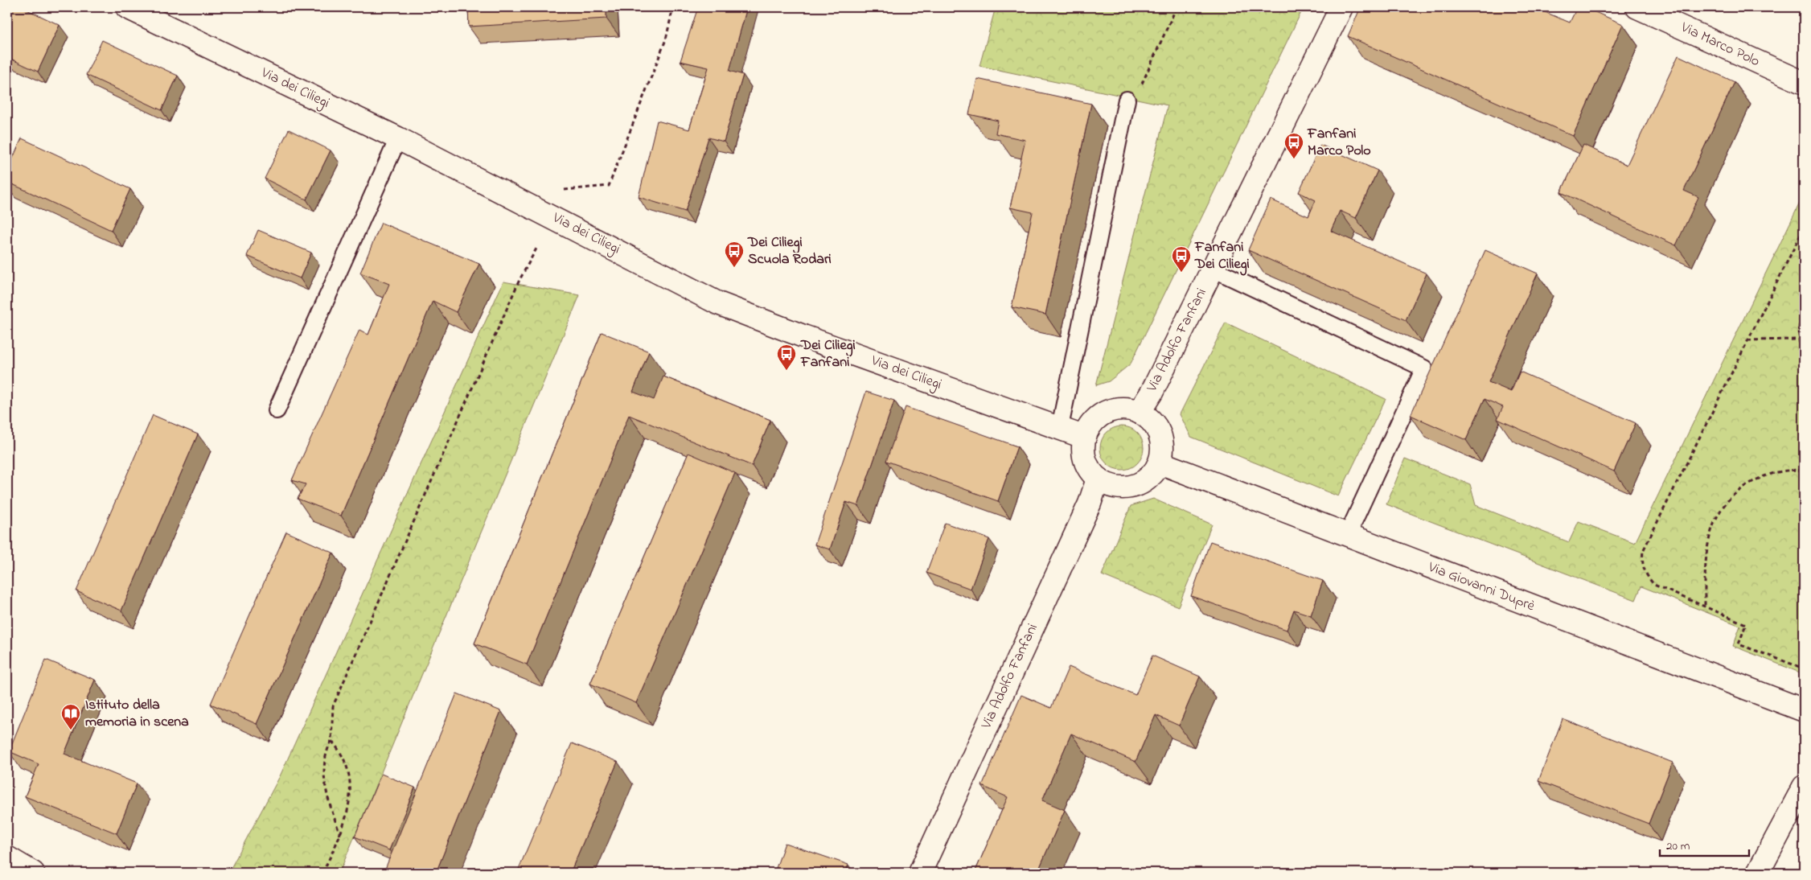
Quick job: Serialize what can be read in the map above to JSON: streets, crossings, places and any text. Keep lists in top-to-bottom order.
{
  "streets": {
    "street": [
      "Via Marco Polo",
      "Via dei Ciliegi",
      "Via Adolfo Fanfani",
      "Via Giovanni Duprè"
    ]
  },
  "crossings": [
    ["Via dei Ciliegi", "Via Adolfo Fanfani"],
    ["Via dei Ciliegi", "Via Giovanni Duprè"],
    ["Via Adolfo Fanfani", "Via Giovanni Duprè"]
  ],
  "places": {
    "bus stop": [
      "Fanfani Marco Polo",
      "Dei Ciliegi Scuola Rodari",
      "Fanfani Dei Ciliegi",
      "Dei Ciliegi Fanfani"
    ],
    "library": ["Istituto della memoria in scena"]
  },
  "scale_bar": "20 m"
}
